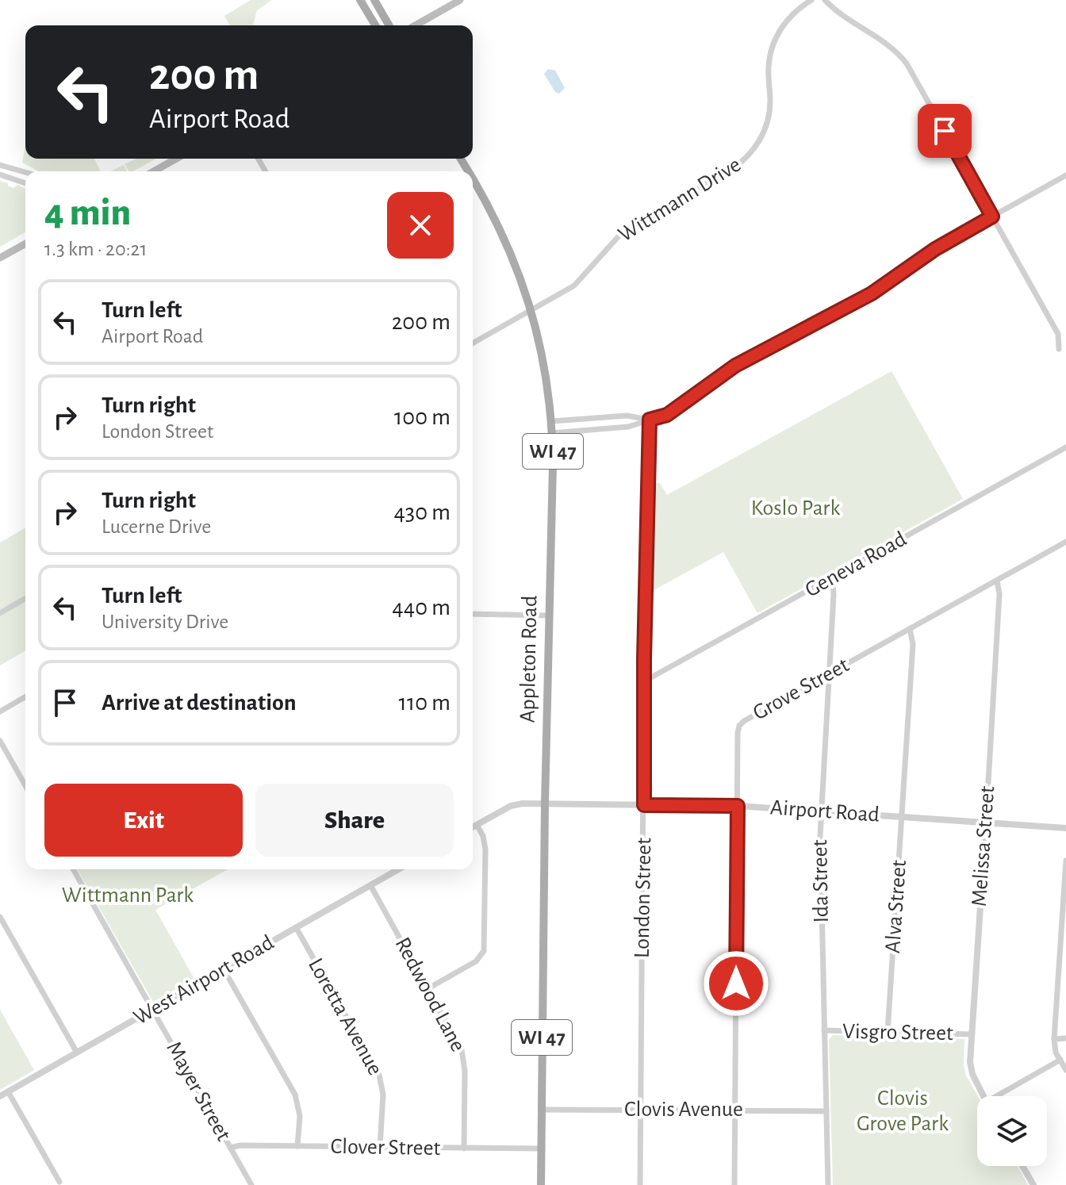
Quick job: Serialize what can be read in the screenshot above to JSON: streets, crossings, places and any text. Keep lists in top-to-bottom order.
{
  "streets": {
    "main road": ["WI 47", "Appleton Road"],
    "street": [
      "Wittmann Drive",
      "Geneva Road",
      "Grove Street",
      "Airport Road",
      "Melissa Street",
      "Ida Street",
      "London Street",
      "Alva Street",
      "West Airport Road",
      "Redwood Lane",
      "Loretta Avenue",
      "Visgro Street",
      "Mayer Street",
      "Clovis Avenue",
      "Clover Street"
    ]
  },
  "crossings": [
    ["Wittmann Drive", "Appleton Road"],
    ["Geneva Road", "Ida Street"],
    ["Geneva Road", "London Street"],
    ["Appleton Road", "Airport Road"],
    ["Appleton Road", "Clovis Avenue"],
    ["Appleton Road", "Clover Street"],
    ["Grove Street", "Airport Road"],
    ["Grove Street", "Melissa Street"],
    ["Grove Street", "Ida Street"],
    ["Grove Street", "Alva Street"],
    ["Grove Street", "Clovis Avenue"],
    ["Airport Road", "Melissa Street"],
    ["Airport Road", "Ida Street"],
    ["Airport Road", "London Street"],
    ["Airport Road", "Alva Street"],
    ["Melissa Street", "Visgro Street"],
    ["Ida Street", "Visgro Street"],
    ["Ida Street", "Clovis Avenue"],
    ["London Street", "Clovis Avenue"],
    ["Alva Street", "Visgro Street"],
    ["West Airport Road", "Redwood Lane"],
    ["West Airport Road", "Loretta Avenue"],
    ["West Airport Road", "Mayer Street"],
    ["Redwood Lane", "Clover Street"],
    ["Loretta Avenue", "Clover Street"],
    ["Mayer Street", "Clover Street"]
  ],
  "parks": ["Koslo Park", "Wittmann Park", "Clovis Grove Park"],
  "page": {
    "turn": ["200 m", "Airport Road"],
    "heading": ["4 min", "1.3 km · 20:21"],
    "list": [
      {
        "name": "Turn left",
        "note": "Airport Road",
        "value": "200 m"
      },
      {
        "name": "Turn right",
        "note": "London Street",
        "value": "100 m"
      },
      {
        "name": "Turn right",
        "note": "Lucerne Drive",
        "value": "430 m"
      },
      {
        "name": "Turn left",
        "note": "University Drive",
        "value": "440 m"
      },
      {
        "name": "Arrive at destination",
        "value": "110 m"
      }
    ],
    "buttons": ["Exit", "Share"]
  }
}
